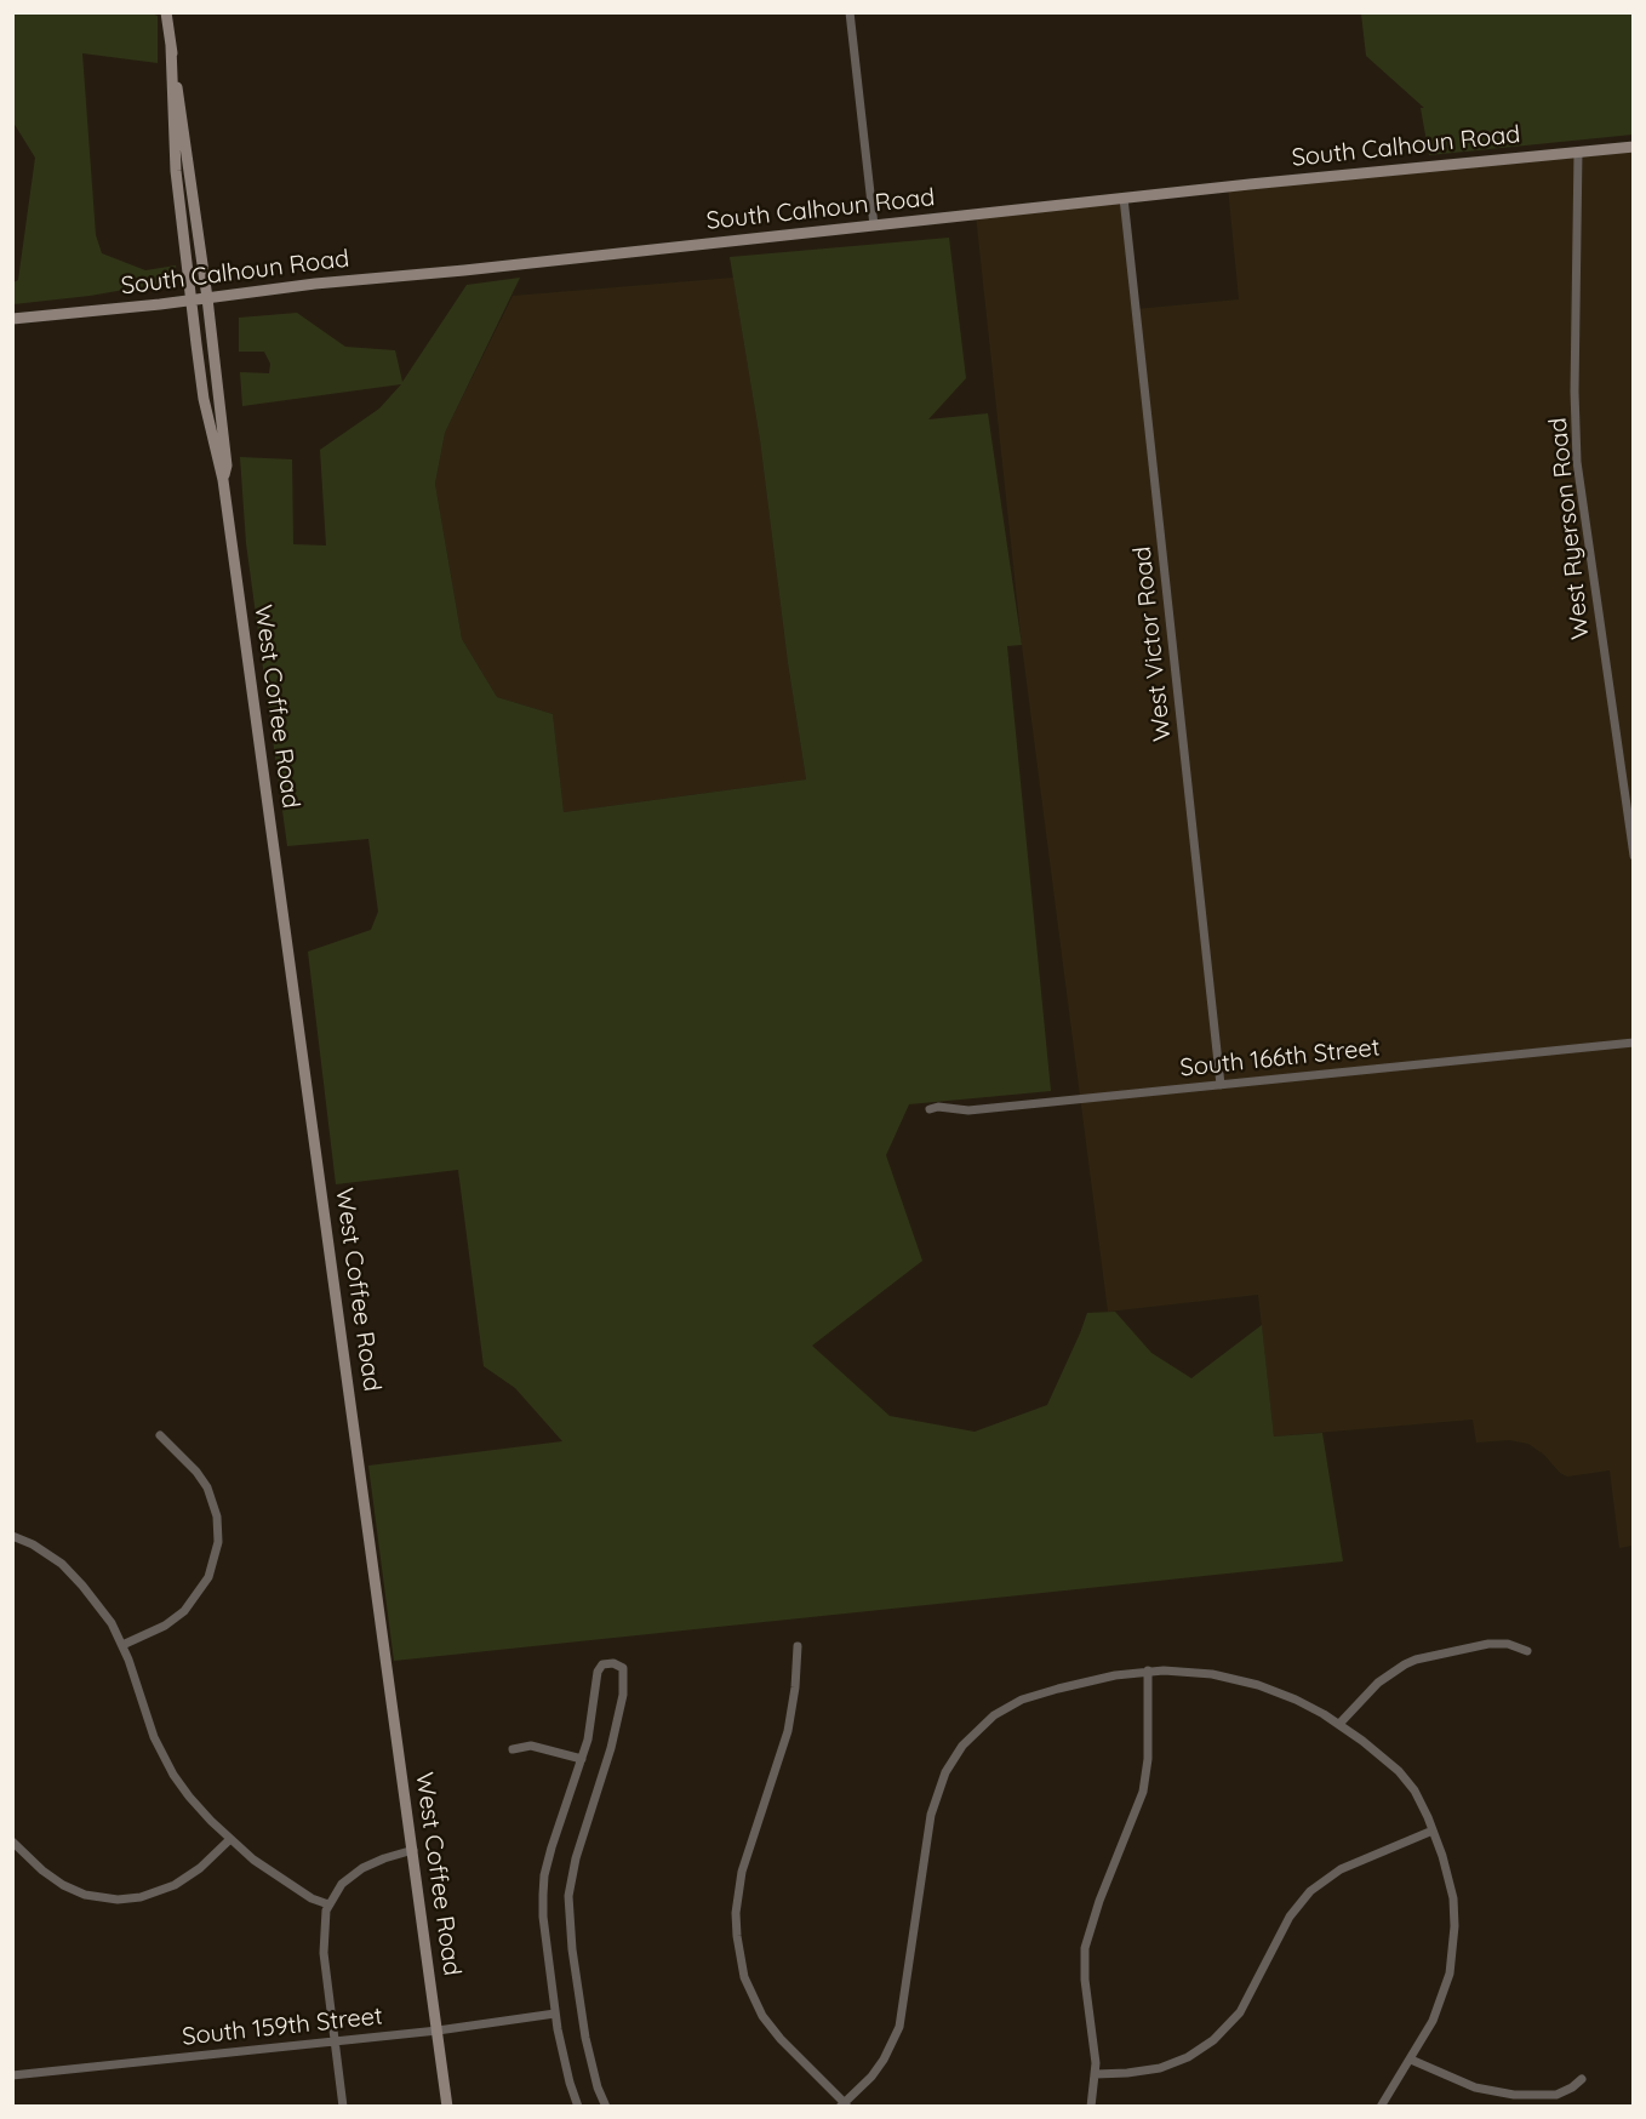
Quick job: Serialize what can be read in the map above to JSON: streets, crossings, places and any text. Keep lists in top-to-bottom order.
{
  "streets": {
    "street": [
      "South Calhoun Road",
      "West Ryerson Road",
      "West Victor Road",
      "West Coffee Road",
      "South 166th Street",
      "South 159th Street"
    ]
  },
  "crossings": [
    ["South Calhoun Road", "West Ryerson Road"],
    ["South Calhoun Road", "West Victor Road"],
    ["South Calhoun Road", "West Coffee Road"],
    ["West Victor Road", "South 166th Street"],
    ["West Coffee Road", "South 159th Street"]
  ]
}
